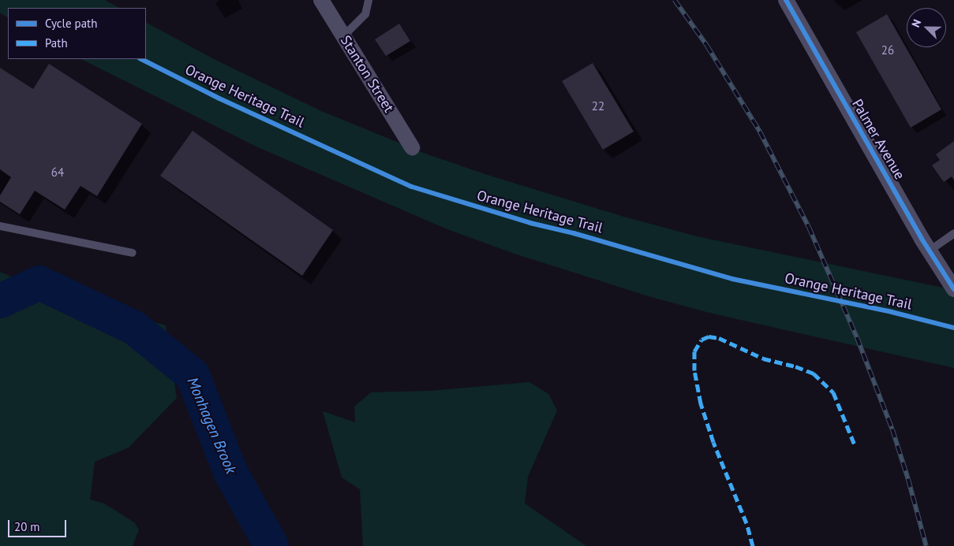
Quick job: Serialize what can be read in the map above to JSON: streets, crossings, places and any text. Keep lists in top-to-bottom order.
{
  "streets": {
    "street": ["Stanton Street", "Palmer Avenue"],
    "cycle path": ["Orange Heritage Trail"]
  },
  "water": ["Monhagen Brook"],
  "house_numbers": ["26", "22", "64"],
  "legend": ["Cycle path", "Path"],
  "scale_bar": "20 m",
  "north": "top left"
}
